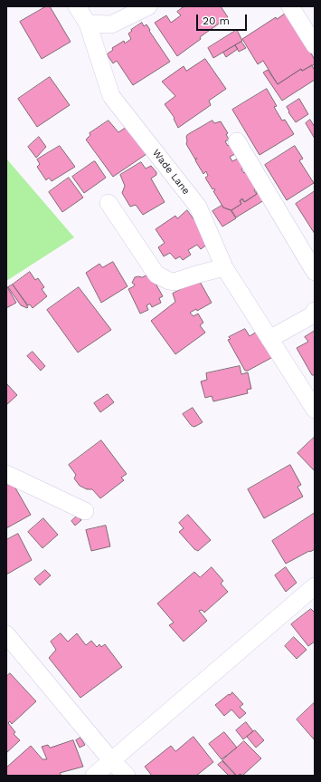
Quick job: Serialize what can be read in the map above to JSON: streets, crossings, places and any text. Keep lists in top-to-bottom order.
{
  "streets": {
    "street": ["Wade Lane"]
  },
  "scale_bar": "20 m"
}
